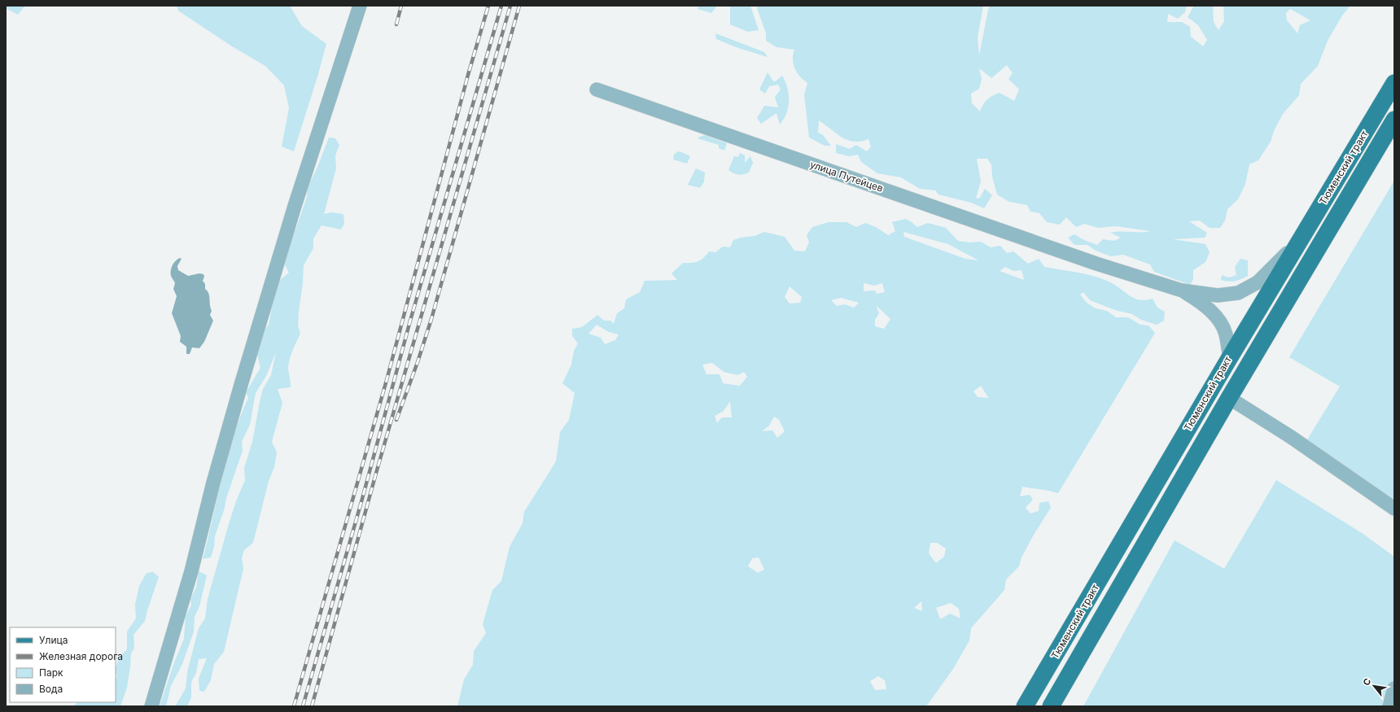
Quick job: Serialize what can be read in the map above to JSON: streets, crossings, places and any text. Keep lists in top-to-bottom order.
{
  "streets": {
    "main road": ["Тюменский тракт"],
    "street": ["улица Путейцев"]
  },
  "legend": [
    "Улица",
    "Железная дорога",
    "Парк",
    "Вода"
  ],
  "north": "top left"
}
